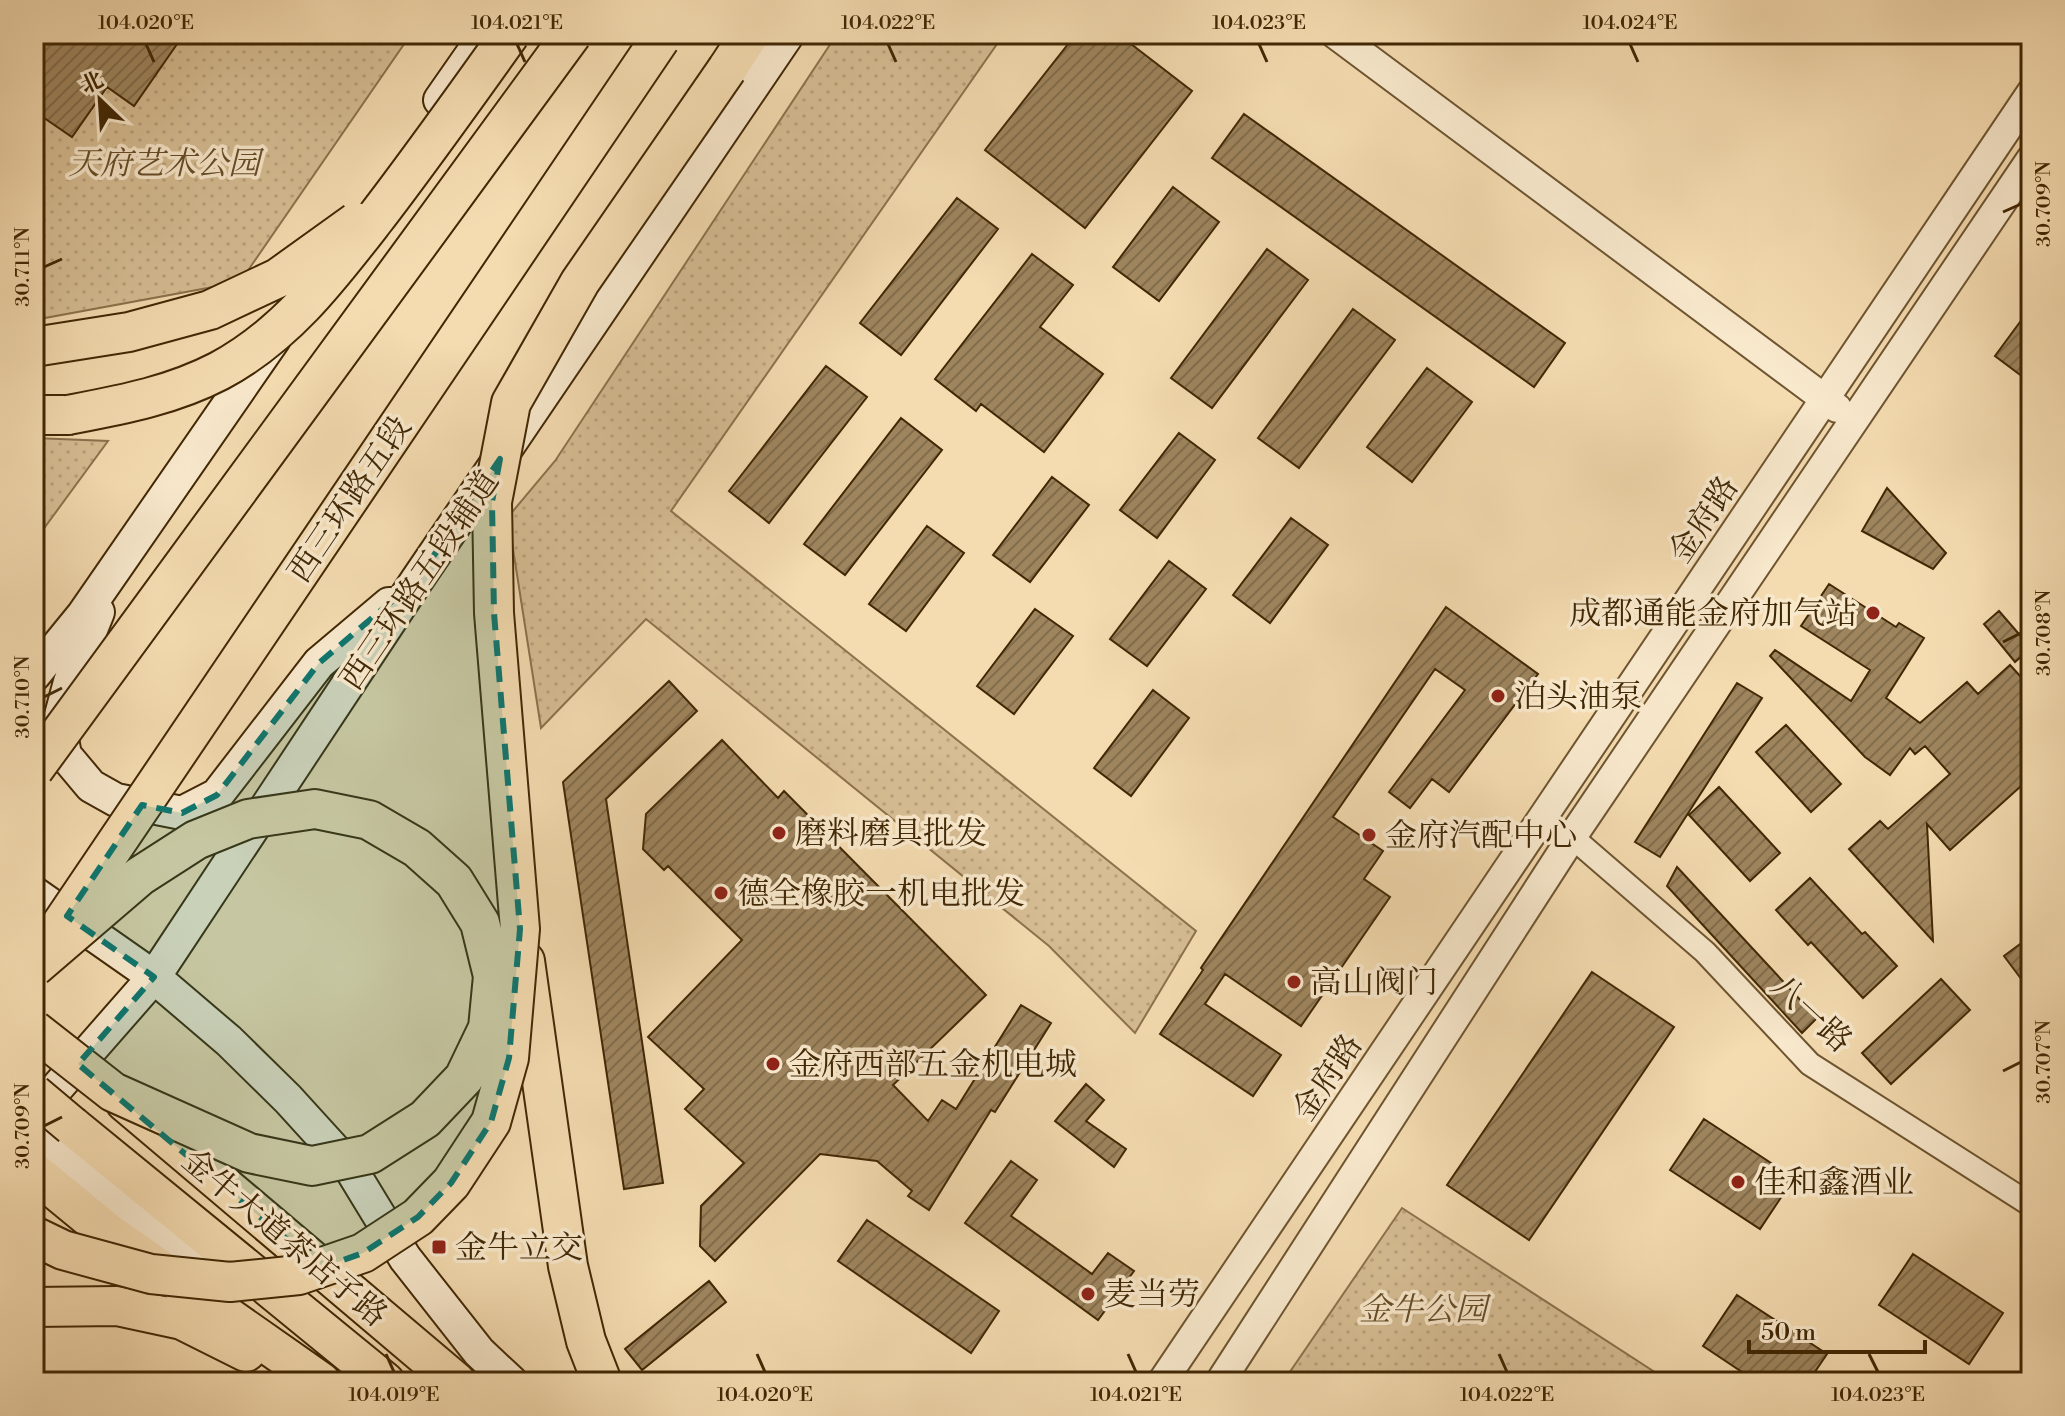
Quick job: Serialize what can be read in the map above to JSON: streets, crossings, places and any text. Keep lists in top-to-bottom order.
{
  "streets": {
    "highway": ["西三环路五段", "金牛大道茶店子路"],
    "main road": ["西三环路五段辅道"],
    "street": ["金府路", "八一路"]
  },
  "parks": ["天府艺术公园", "金牛公园"],
  "places": {
    "other": [
      "成都通能金府加气站",
      "泊头油泵",
      "磨料磨具批发",
      "金府汽配中心",
      "德全橡胶一机电批发",
      "高山阀门",
      "金府西部五金机电城",
      "佳和鑫酒业",
      "麦当劳"
    ],
    "transit": ["金牛立交"]
  },
  "scale_bar": "50 m",
  "north": "top left",
  "coordinates": [
    "104.020°E",
    "104.021°E",
    "104.022°E",
    "104.023°E",
    "104.024°E",
    "30.709°N",
    "30.711°N",
    "30.708°N",
    "30.710°N",
    "30.707°N",
    "104.019°E"
  ]
}
